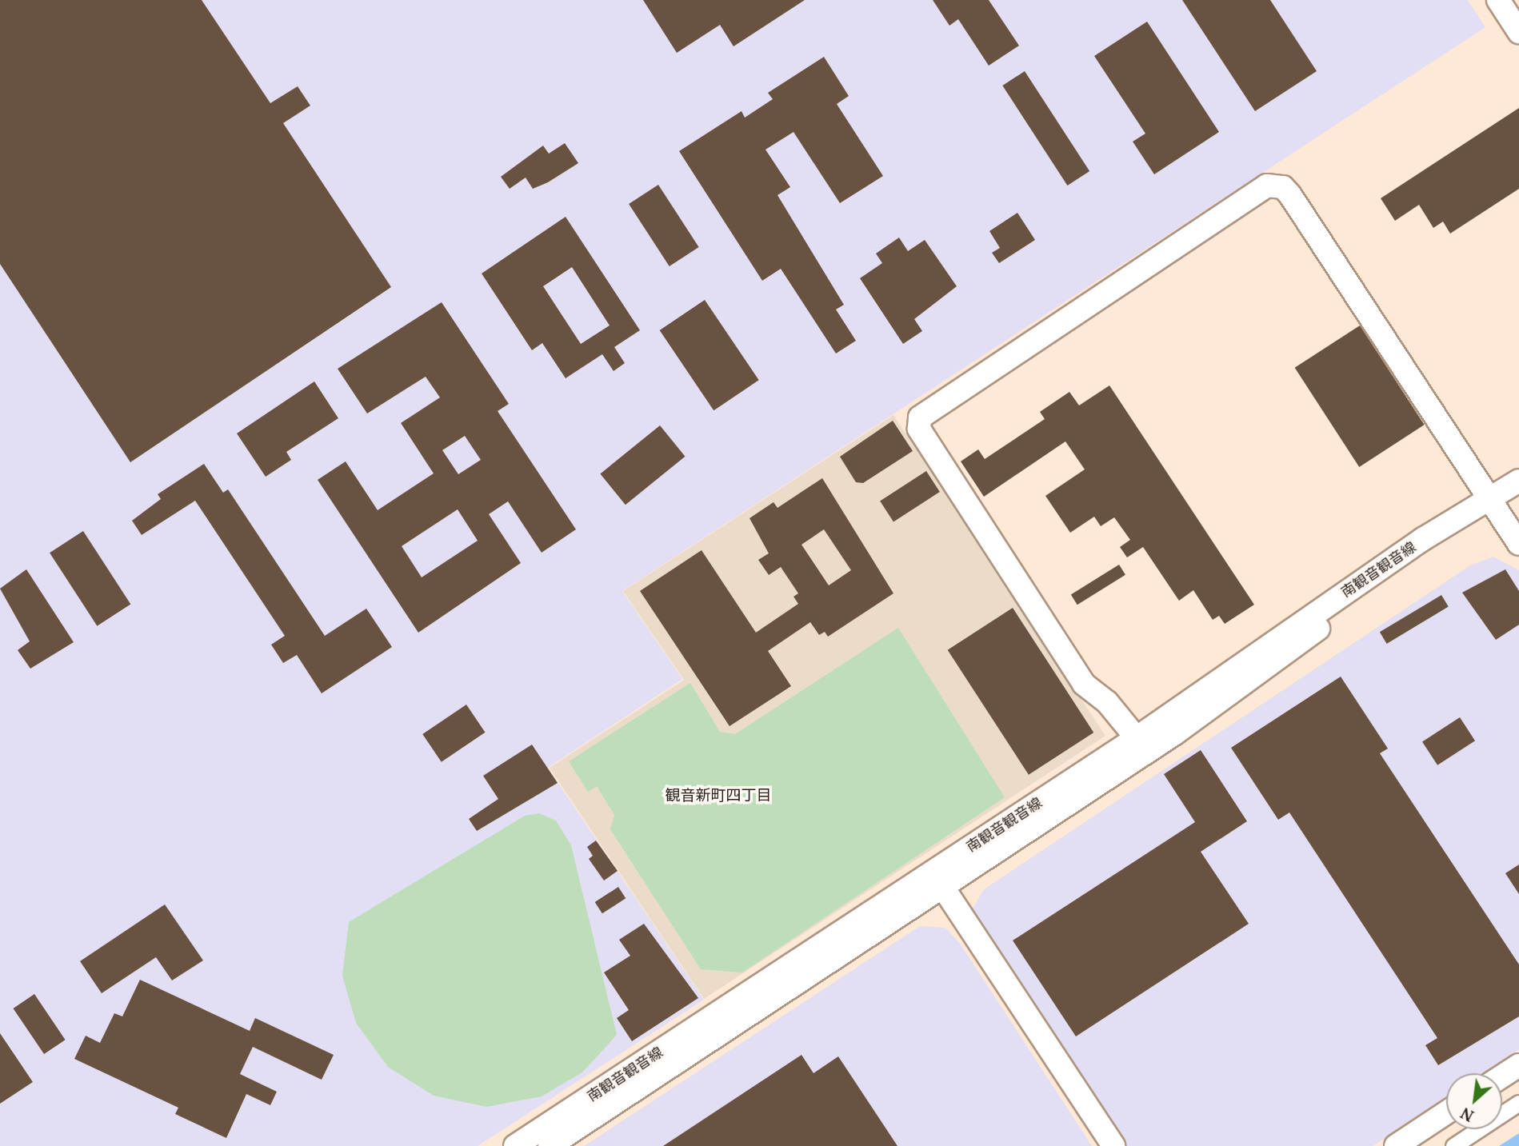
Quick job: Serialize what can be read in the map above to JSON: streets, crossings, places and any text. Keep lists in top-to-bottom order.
{
  "streets": {
    "street": ["南観音観音線"]
  },
  "districts": ["観音新町四丁目"],
  "north": "bottom left"
}
